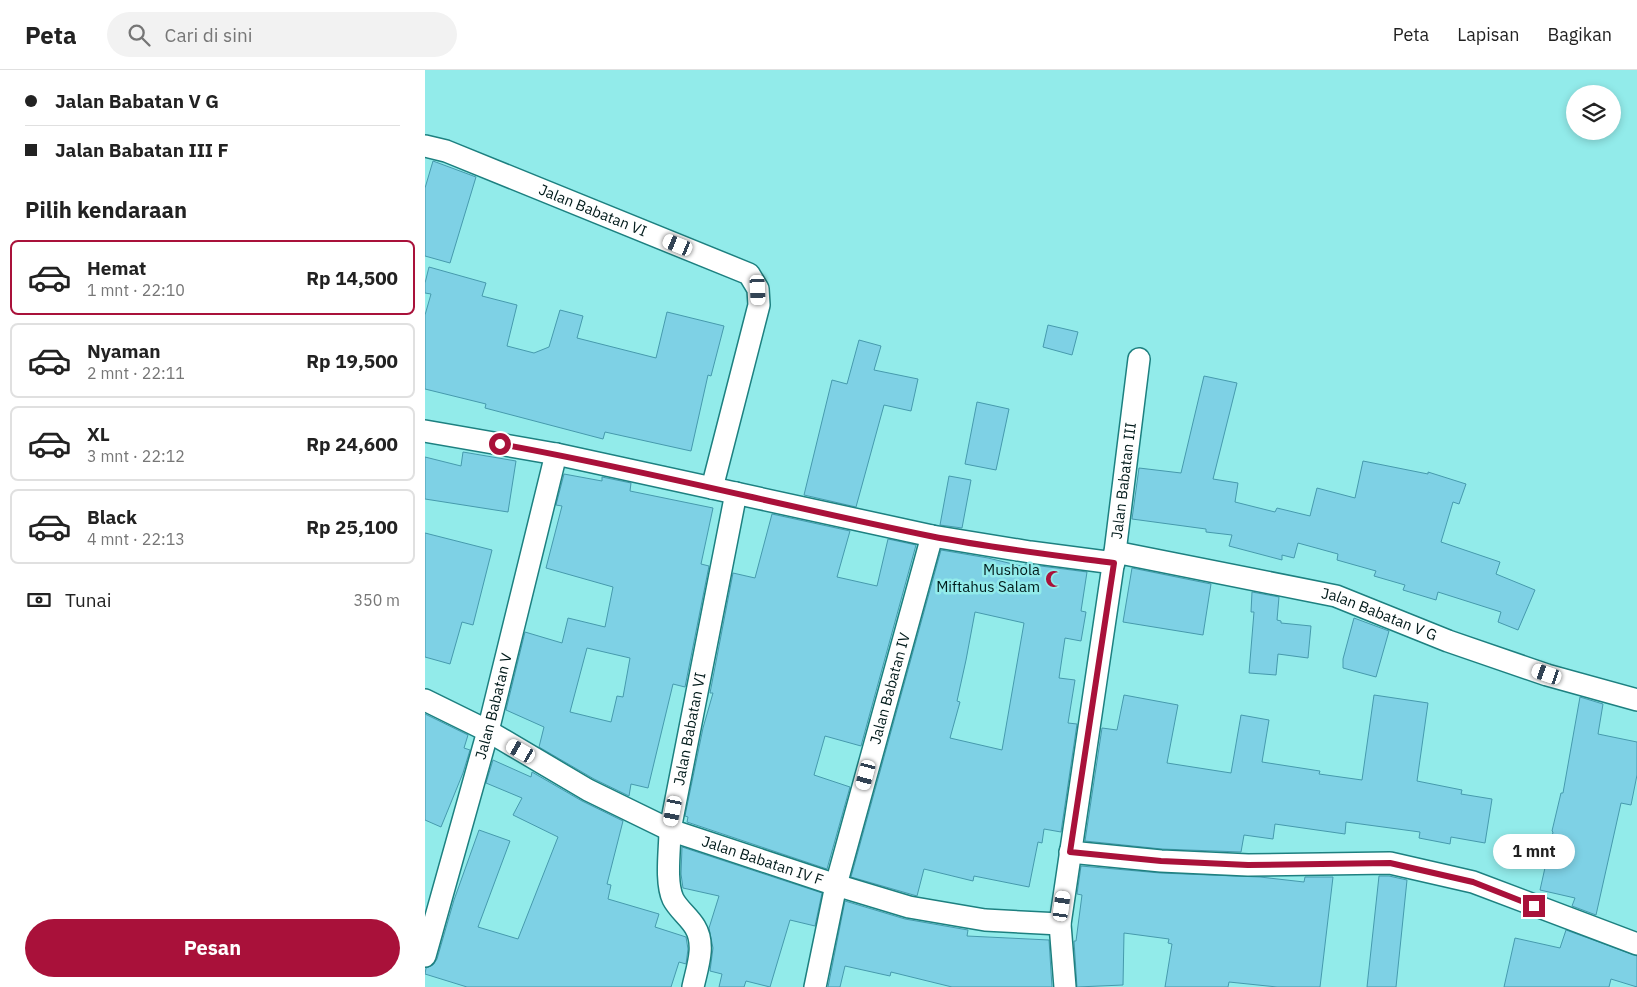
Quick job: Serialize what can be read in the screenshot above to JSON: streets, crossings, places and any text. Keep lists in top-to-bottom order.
{
  "streets": {
    "street": [
      "Jalan Babatan VI",
      "Jalan Babatan III",
      "Jalan Babatan V G",
      "Jalan Babatan IV",
      "Jalan Babatan V",
      "Jalan Babatan IV F"
    ]
  },
  "crossings": [
    ["Jalan Babatan VI", "Jalan Babatan V G"],
    ["Jalan Babatan VI", "Jalan Babatan IV F"],
    ["Jalan Babatan III", "Jalan Babatan V G"],
    ["Jalan Babatan III", "Jalan Babatan IV F"],
    ["Jalan Babatan V G", "Jalan Babatan IV"],
    ["Jalan Babatan V G", "Jalan Babatan V"],
    ["Jalan Babatan IV", "Jalan Babatan IV F"],
    ["Jalan Babatan V", "Jalan Babatan IV F"]
  ],
  "places": {
    "mosque": ["Mushola Miftahus Salam"]
  },
  "page": {
    "header": "Peta",
    "search": "Cari di sini",
    "nav": ["Peta", "Lapisan", "Bagikan"],
    "banner": ["Jalan Babatan V G", "Jalan Babatan III F"],
    "heading": "Pilih kendaraan",
    "list": [
      {
        "name": "Hemat",
        "note": "1 mnt · 22:10",
        "value": "Rp 14,500"
      },
      {
        "name": "Nyaman",
        "note": "2 mnt · 22:11",
        "value": "Rp 19,500"
      },
      {
        "name": "XL",
        "note": "3 mnt · 22:12",
        "value": "Rp 24,600"
      },
      {
        "name": "Black",
        "note": "4 mnt · 22:13",
        "value": "Rp 25,100"
      }
    ],
    "pay": ["Tunai", "350 m"],
    "bubble": "1 mnt",
    "buttons": "Pesan"
  }
}
